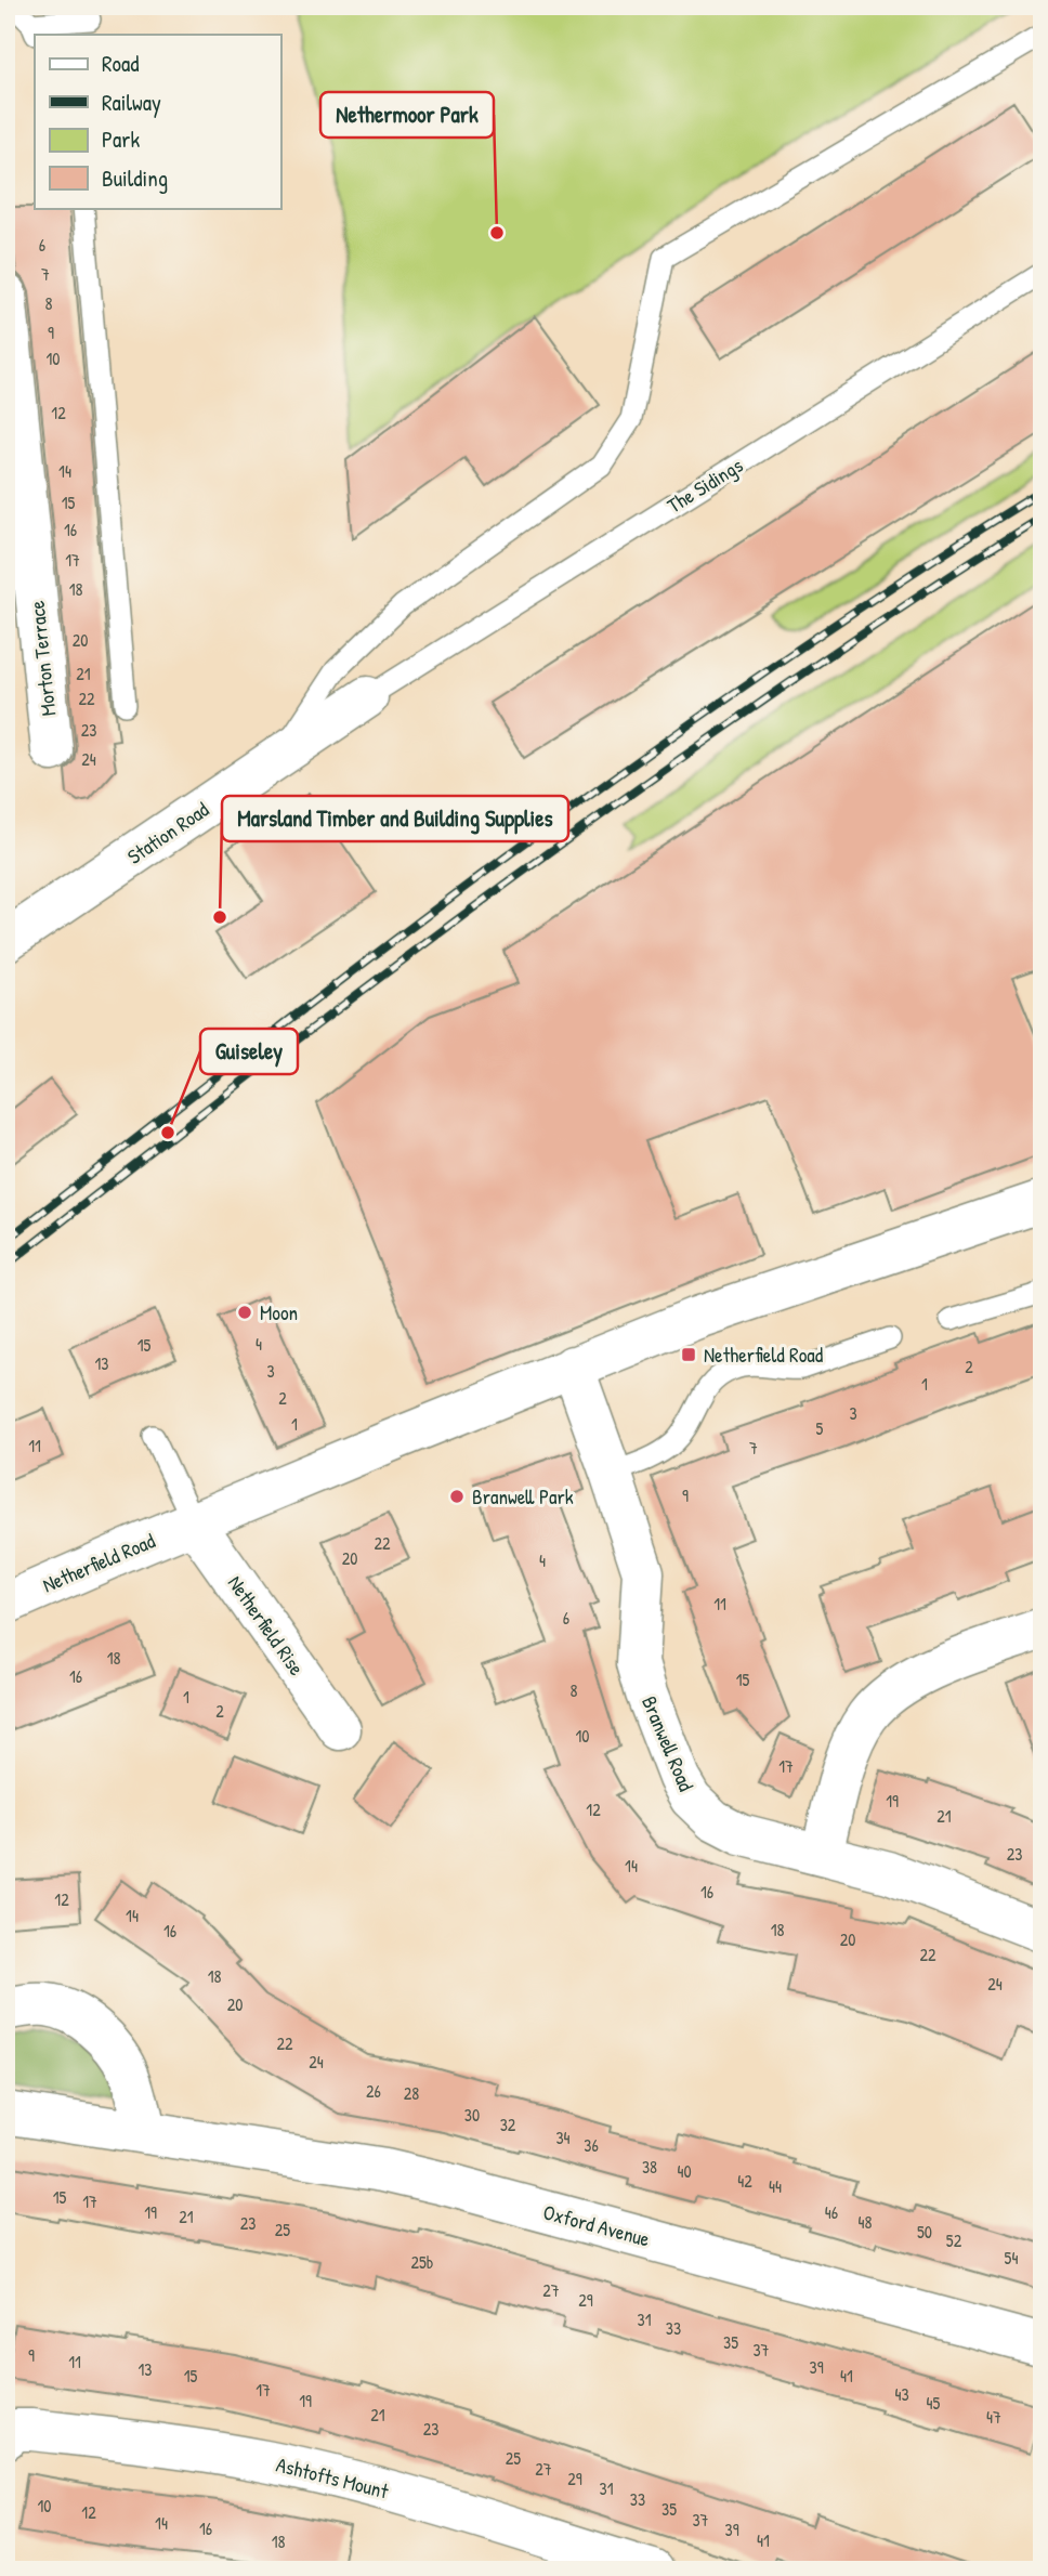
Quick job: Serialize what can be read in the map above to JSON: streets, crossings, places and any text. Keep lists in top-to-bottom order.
{
  "streets": {
    "street": [
      "Morton Terrace",
      "Station Road",
      "Netherfield Road",
      "Netherfield Rise",
      "Branwell Road",
      "Oxford Avenue",
      "Ashtofts Mount"
    ],
    "lane": ["The Sidings"]
  },
  "crossings": [
    ["The Sidings", "Station Road"],
    ["Netherfield Road", "Netherfield Rise"],
    ["Netherfield Road", "Branwell Road"]
  ],
  "places": {
    "other": [
      "Nethermoor Park",
      "Marsland Timber and Building Supplies",
      "Guiseley",
      "Moon",
      "Branwell Park"
    ],
    "transit": ["Netherfield Road"]
  },
  "house_numbers": [
    "6",
    "7",
    "8",
    "9",
    "10",
    "12",
    "14",
    "15",
    "16",
    "17",
    "18",
    "20",
    "21",
    "22",
    "23",
    "24",
    "4",
    "15",
    "13",
    "2",
    "3",
    "1",
    "2",
    "3",
    "1",
    "5",
    "11",
    "7",
    "9",
    "22",
    "20",
    "4",
    "11",
    "6",
    "18",
    "16",
    "15",
    "8",
    "1",
    "2",
    "10",
    "17",
    "19",
    "12",
    "21",
    "23",
    "14",
    "16",
    "12",
    "14",
    "18",
    "16",
    "20",
    "22",
    "18",
    "24",
    "20",
    "22",
    "24",
    "26",
    "28",
    "30",
    "32",
    "34",
    "36",
    "38",
    "40",
    "42",
    "44",
    "15",
    "17",
    "19",
    "46",
    "21",
    "48",
    "23",
    "25",
    "50",
    "52",
    "54",
    "25b",
    "27",
    "29",
    "31",
    "33",
    "35",
    "37",
    "9",
    "11",
    "39",
    "13",
    "15",
    "41",
    "17",
    "43",
    "19",
    "45",
    "21",
    "47",
    "23",
    "25",
    "27",
    "29",
    "31",
    "33",
    "10",
    "35",
    "12",
    "37",
    "14",
    "16",
    "39",
    "41",
    "18"
  ],
  "legend": [
    "Road",
    "Railway",
    "Park",
    "Building"
  ]
}
